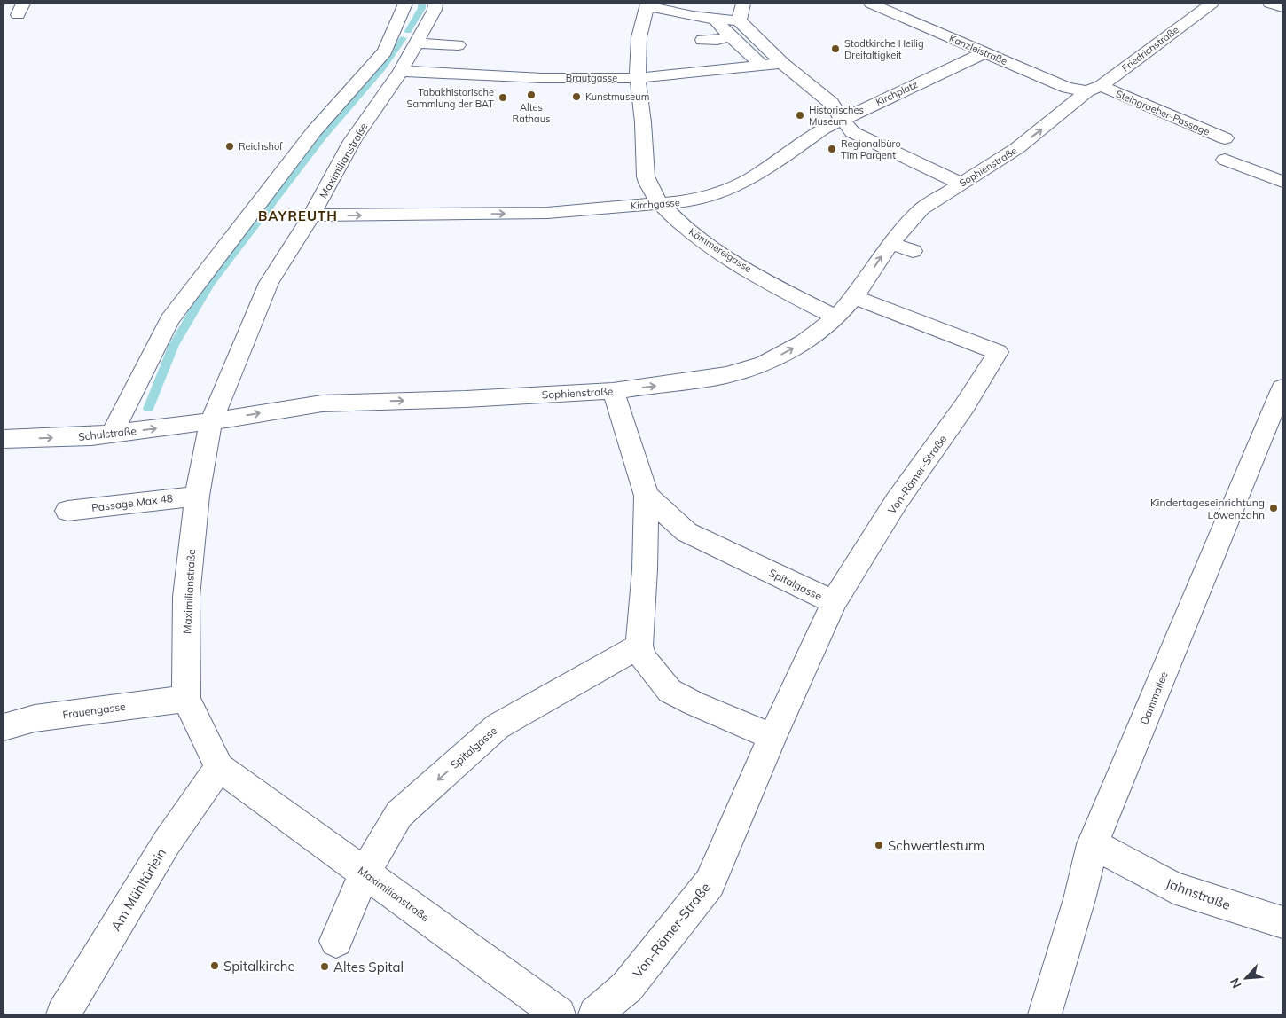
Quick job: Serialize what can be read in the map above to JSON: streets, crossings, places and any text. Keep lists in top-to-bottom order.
{
  "streets": {
    "street": [
      "Friedrichstraße",
      "Kanzleistraße",
      "Brautgasse",
      "Kirchplatz",
      "Steingraeber-Passage",
      "Maximilianstraße",
      "Sophienstraße",
      "Kirchgasse",
      "Kämmereigasse",
      "Schulstraße",
      "Von-Römer-Straße",
      "Passage Max 48",
      "Spitalgasse",
      "Dammallee",
      "Frauengasse",
      "Am Mühltürlein",
      "Jahnstraße"
    ]
  },
  "crossings": [
    ["Friedrichstraße", "Kanzleistraße"],
    ["Friedrichstraße", "Steingraeber-Passage"],
    ["Friedrichstraße", "Sophienstraße"],
    ["Kanzleistraße", "Kirchplatz"],
    ["Kanzleistraße", "Steingraeber-Passage"],
    ["Kanzleistraße", "Sophienstraße"],
    ["Brautgasse", "Maximilianstraße"],
    ["Brautgasse", "Kämmereigasse"],
    ["Kirchplatz", "Kirchgasse"],
    ["Steingraeber-Passage", "Sophienstraße"],
    ["Maximilianstraße", "Sophienstraße"],
    ["Maximilianstraße", "Kirchgasse"],
    ["Maximilianstraße", "Schulstraße"],
    ["Maximilianstraße", "Passage Max 48"],
    ["Maximilianstraße", "Spitalgasse"],
    ["Maximilianstraße", "Frauengasse"],
    ["Maximilianstraße", "Am Mühltürlein"],
    ["Sophienstraße", "Kämmereigasse"],
    ["Sophienstraße", "Schulstraße"],
    ["Sophienstraße", "Von-Römer-Straße"],
    ["Kirchgasse", "Kämmereigasse"],
    ["Von-Römer-Straße", "Spitalgasse"],
    ["Dammallee", "Jahnstraße"]
  ],
  "one_way": [
    "Sophienstraße",
    "Kirchgasse",
    "Schulstraße",
    "Spitalgasse"
  ],
  "districts": ["BAYREUTH"],
  "places": [
    "Stadtkirche Heilig Dreifaltigkeit",
    "Altes Rathaus",
    "Kunstmuseum",
    "Tabakhistorische Sammlung der BAT",
    "Historisches Museum",
    "Reichshof",
    "Regionalbüro Tim Pargent",
    "Kindertageseinrichtung Löwenzahn",
    "Schwertlesturm",
    "Spitalkirche",
    "Altes Spital"
  ],
  "north": "bottom left"
}
